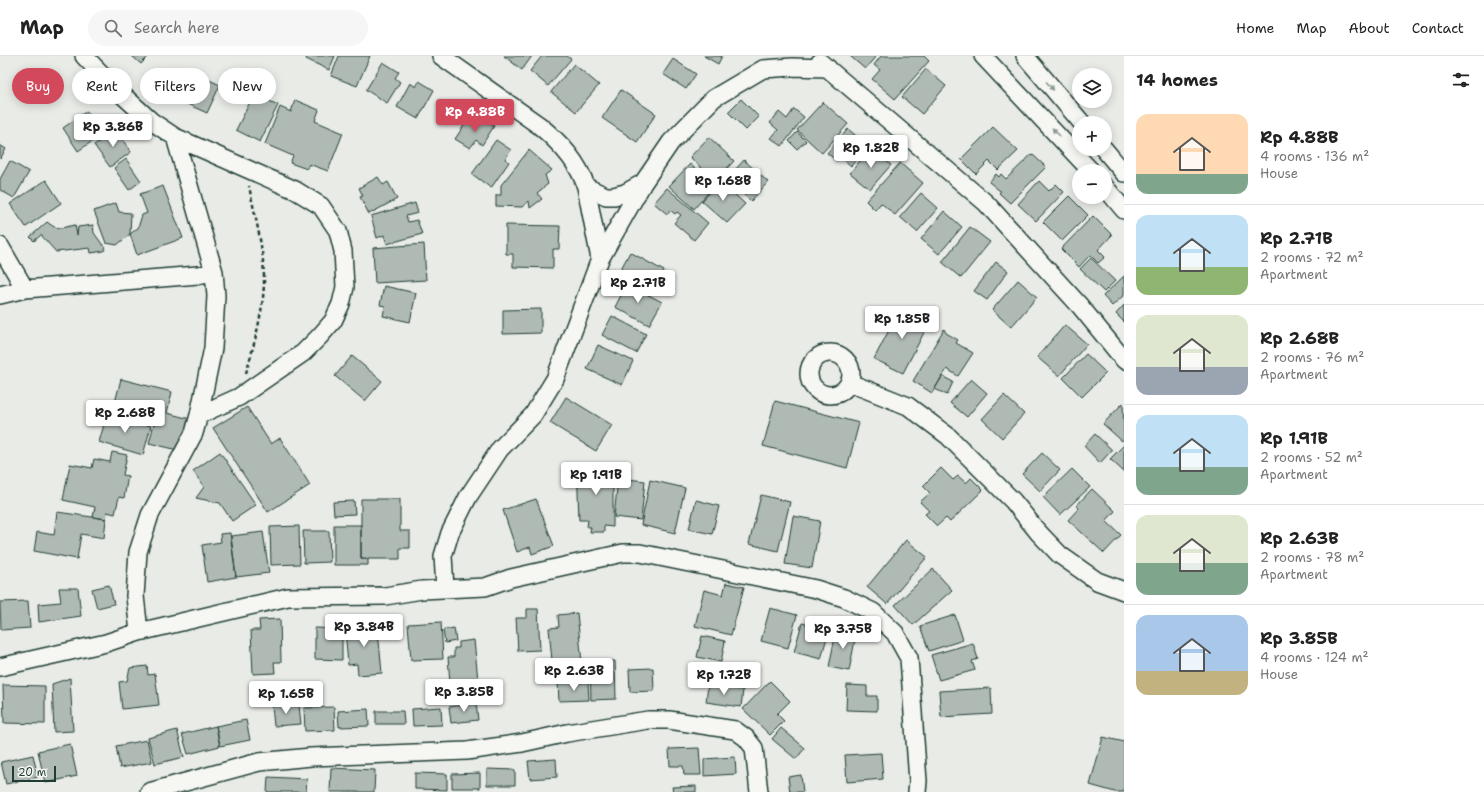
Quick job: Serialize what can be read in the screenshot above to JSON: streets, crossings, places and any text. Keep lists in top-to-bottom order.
{
  "scale_bar": "20 m",
  "page": {
    "header": "Map",
    "search": "Search here",
    "nav": [
      "Home",
      "Map",
      "About",
      "Contact"
    ],
    "heading": "14 homes",
    "map_buttons": ["+", "−"],
    "chip": [
      "Buy",
      "Rent",
      "Filters",
      "New"
    ],
    "price": [
      "Rp 4.88B",
      "Rp 3.86B",
      "Rp 1.82B",
      "Rp 1.68B",
      "Rp 2.71B",
      "Rp 1.85B",
      "Rp 2.68B",
      "Rp 1.91B",
      "Rp 3.84B",
      "Rp 3.75B",
      "Rp 2.63B",
      "Rp 1.72B",
      "Rp 3.85B",
      "Rp 1.65B"
    ],
    "list": [
      {
        "name": "Rp 4.88B",
        "note": "4 rooms · 136 m² · House"
      },
      {
        "name": "Rp 2.71B",
        "note": "2 rooms · 72 m² · Apartment"
      },
      {
        "name": "Rp 2.68B",
        "note": "2 rooms · 76 m² · Apartment"
      },
      {
        "name": "Rp 1.91B",
        "note": "2 rooms · 52 m² · Apartment"
      },
      {
        "name": "Rp 2.63B",
        "note": "2 rooms · 78 m² · Apartment"
      },
      {
        "name": "Rp 3.85B",
        "note": "4 rooms · 124 m² · House"
      }
    ],
    "scale": "20 m"
  }
}
